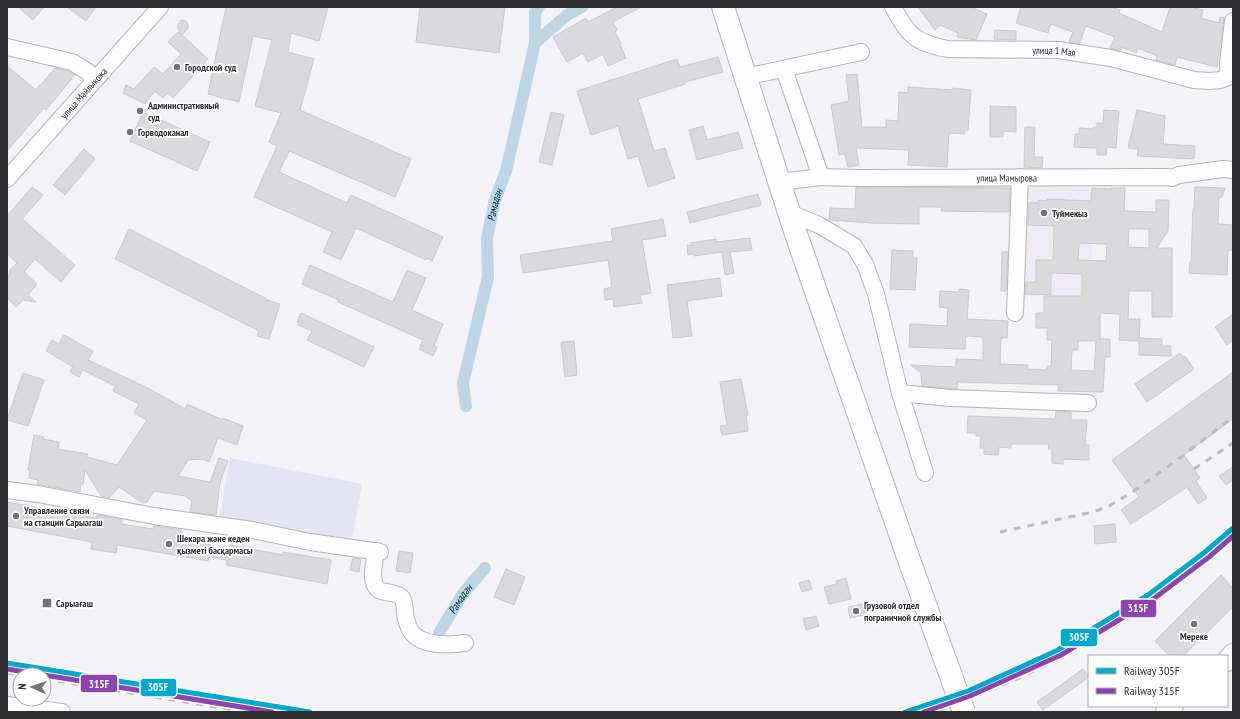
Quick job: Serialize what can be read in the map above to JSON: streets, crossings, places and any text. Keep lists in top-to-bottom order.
{
  "streets": {
    "street": ["улица 1 Мая", "улица Майлыкожа", "улица Мамырова"]
  },
  "water": ["Рамадан"],
  "places": {
    "other": [
      "Городской суд",
      "Административный суд",
      "Горводоканал",
      "Туймекыз",
      "Управление связи на станции Сарыагаш",
      "Шекара және кеден қызметі басқармасы",
      "Грузовой отдел пограничной службы",
      "Мереке"
    ],
    "transit": ["Сарыағаш"]
  },
  "lines": ["rail line 305F", "rail line 315F"],
  "legend": ["Railway 305F", "Railway 315F"],
  "north": "left"
}
